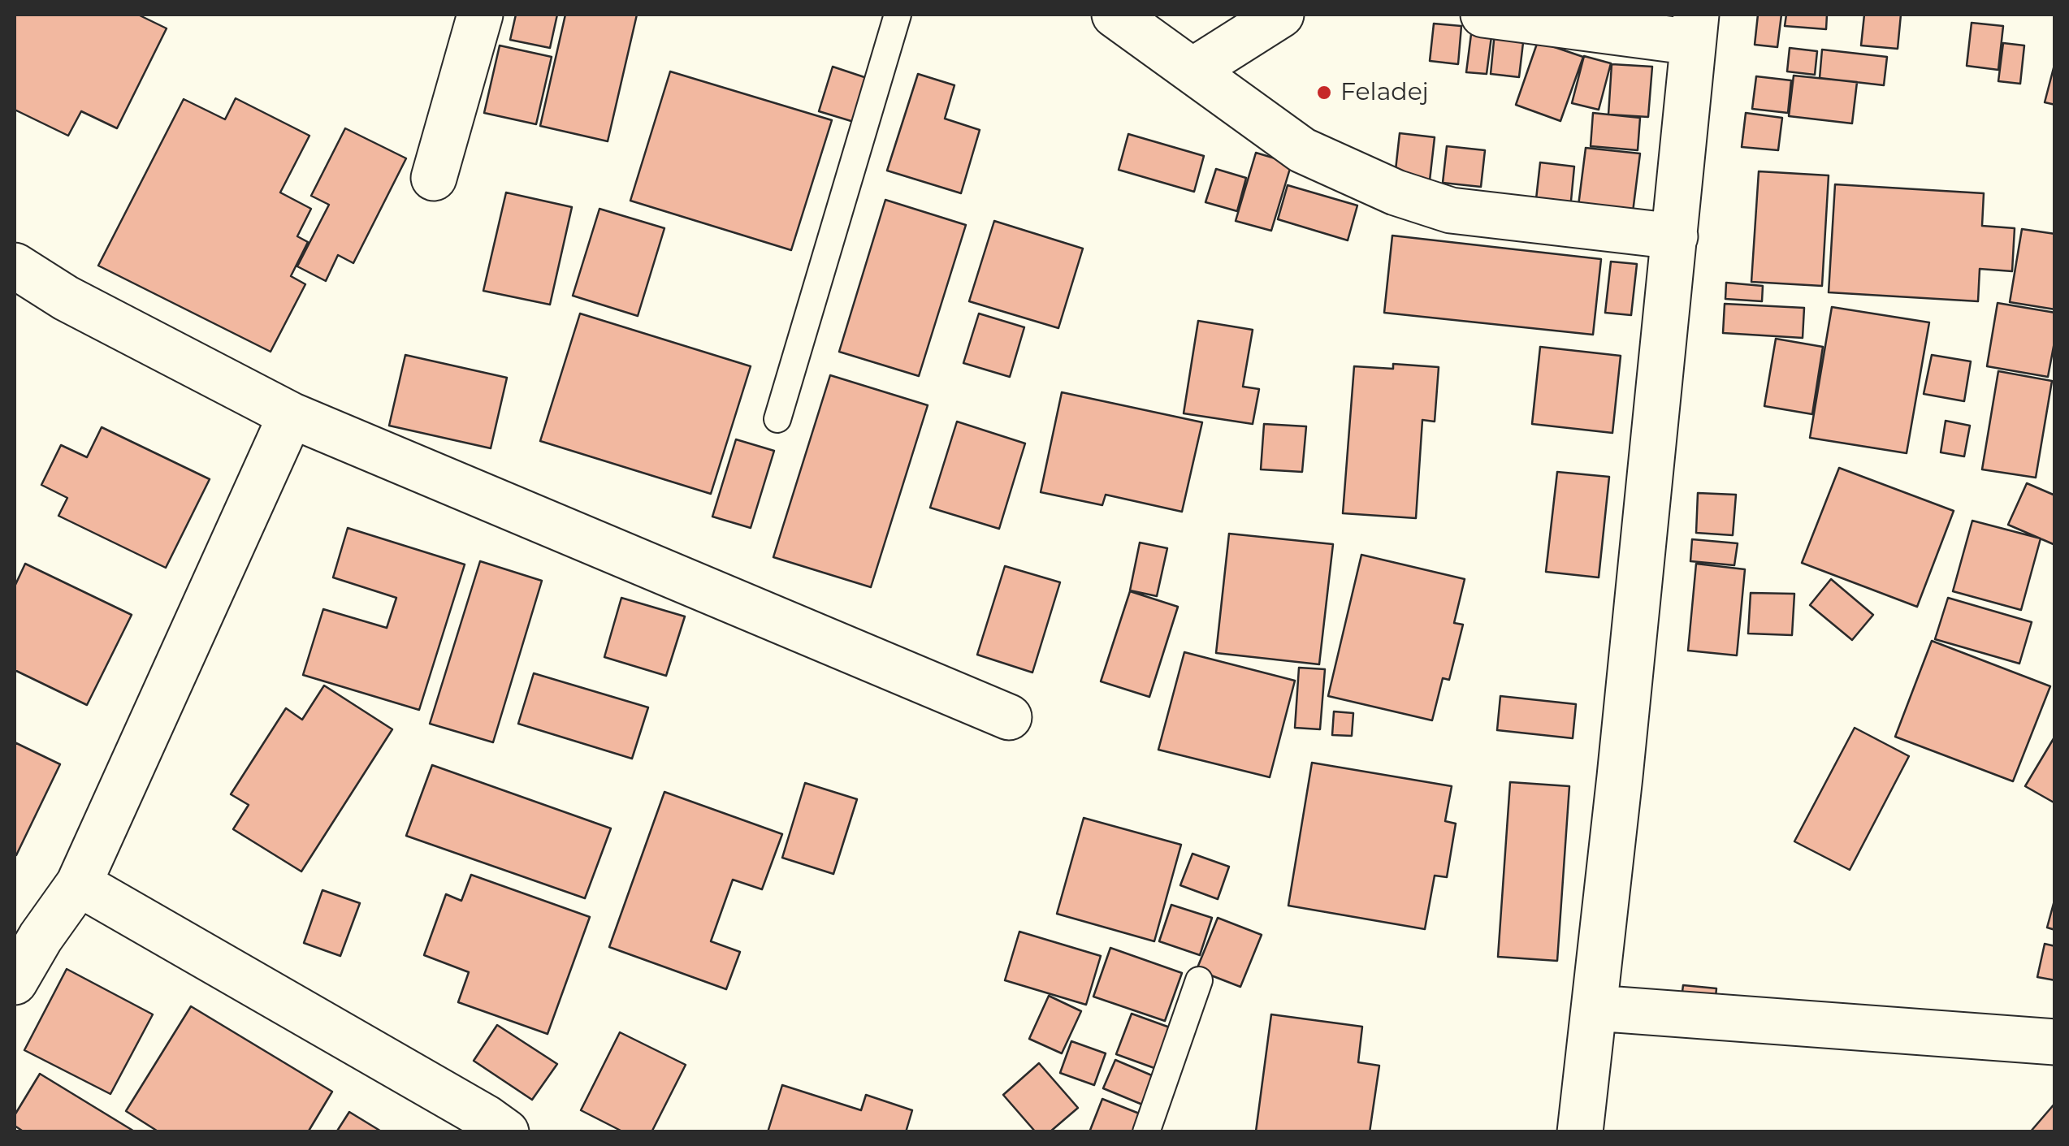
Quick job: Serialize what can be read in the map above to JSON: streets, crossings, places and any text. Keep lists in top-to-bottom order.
{
  "places": ["Feladej"]
}
